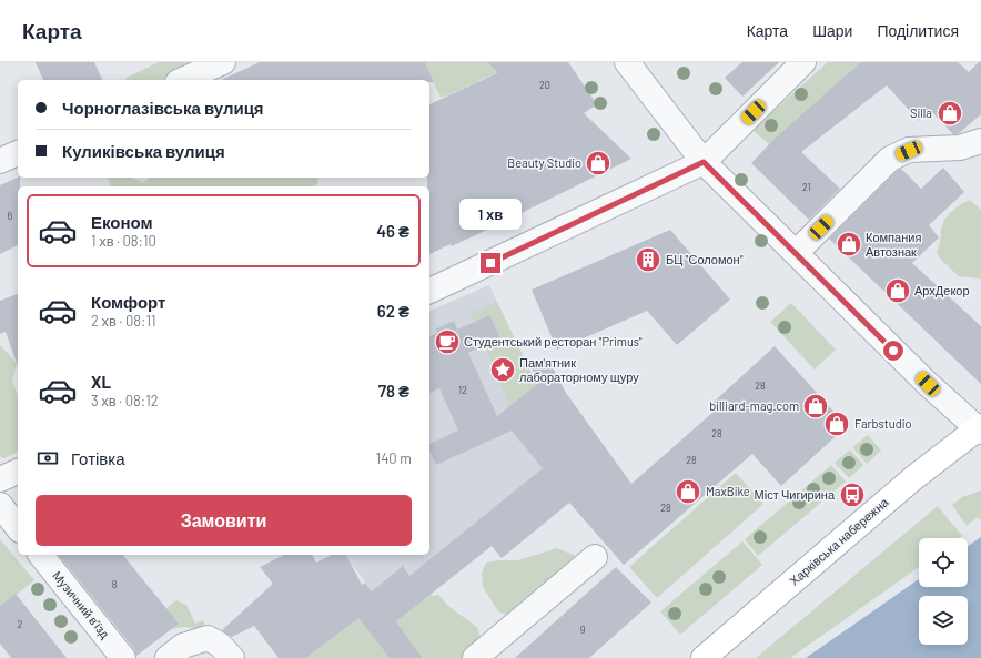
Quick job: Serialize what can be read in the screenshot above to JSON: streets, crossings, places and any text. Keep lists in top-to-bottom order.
{
  "streets": {
    "main road": ["Харківська набережна"],
    "street": ["Музичний в'їзд"]
  },
  "places": {
    "shop": [
      "Silla",
      "Beauty Studio",
      "Компания Автознак",
      "АрхДекор",
      "billiard-mag.com",
      "Farbstudio",
      "MaxBike"
    ],
    "building": ["БЦ \"Соломон\""],
    "cafe": ["Студентський ресторан \"Primus\""],
    "place": ["Пам'ятник лабораторному щуру"],
    "bus stop": ["Міст Чигирина"]
  },
  "house_numbers": [
    "20",
    "21",
    "6",
    "28",
    "12",
    "28",
    "28",
    "28",
    "8",
    "2",
    "9"
  ],
  "page": {
    "header": "Карта",
    "nav": ["Карта", "Шари", "Поділитися"],
    "banner": ["Чорноглазівська вулиця", "Куликівська вулиця"],
    "list": [
      {
        "name": "Економ",
        "note": "1 хв · 08:10",
        "value": "46 ₴"
      },
      {
        "name": "Комфорт",
        "note": "2 хв · 08:11",
        "value": "62 ₴"
      },
      {
        "name": "XL",
        "note": "3 хв · 08:12",
        "value": "78 ₴"
      }
    ],
    "bubble": "1 хв",
    "pay": ["Готівка", "140 m"],
    "buttons": "Замовити"
  }
}
